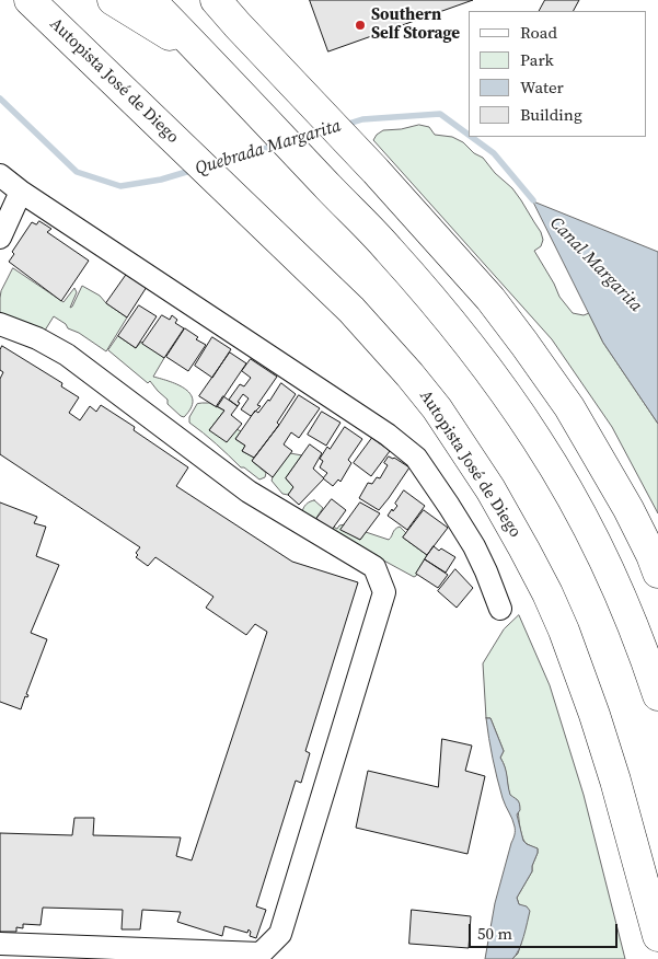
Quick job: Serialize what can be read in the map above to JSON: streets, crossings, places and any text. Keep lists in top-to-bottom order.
{
  "streets": {
    "highway": ["Autopista José de Diego"]
  },
  "water": ["Quebrada Margarita", "Canal Margarita"],
  "places": ["Southern Self Storage"],
  "legend": [
    "Road",
    "Park",
    "Water",
    "Building"
  ],
  "scale_bar": "50 m"
}
